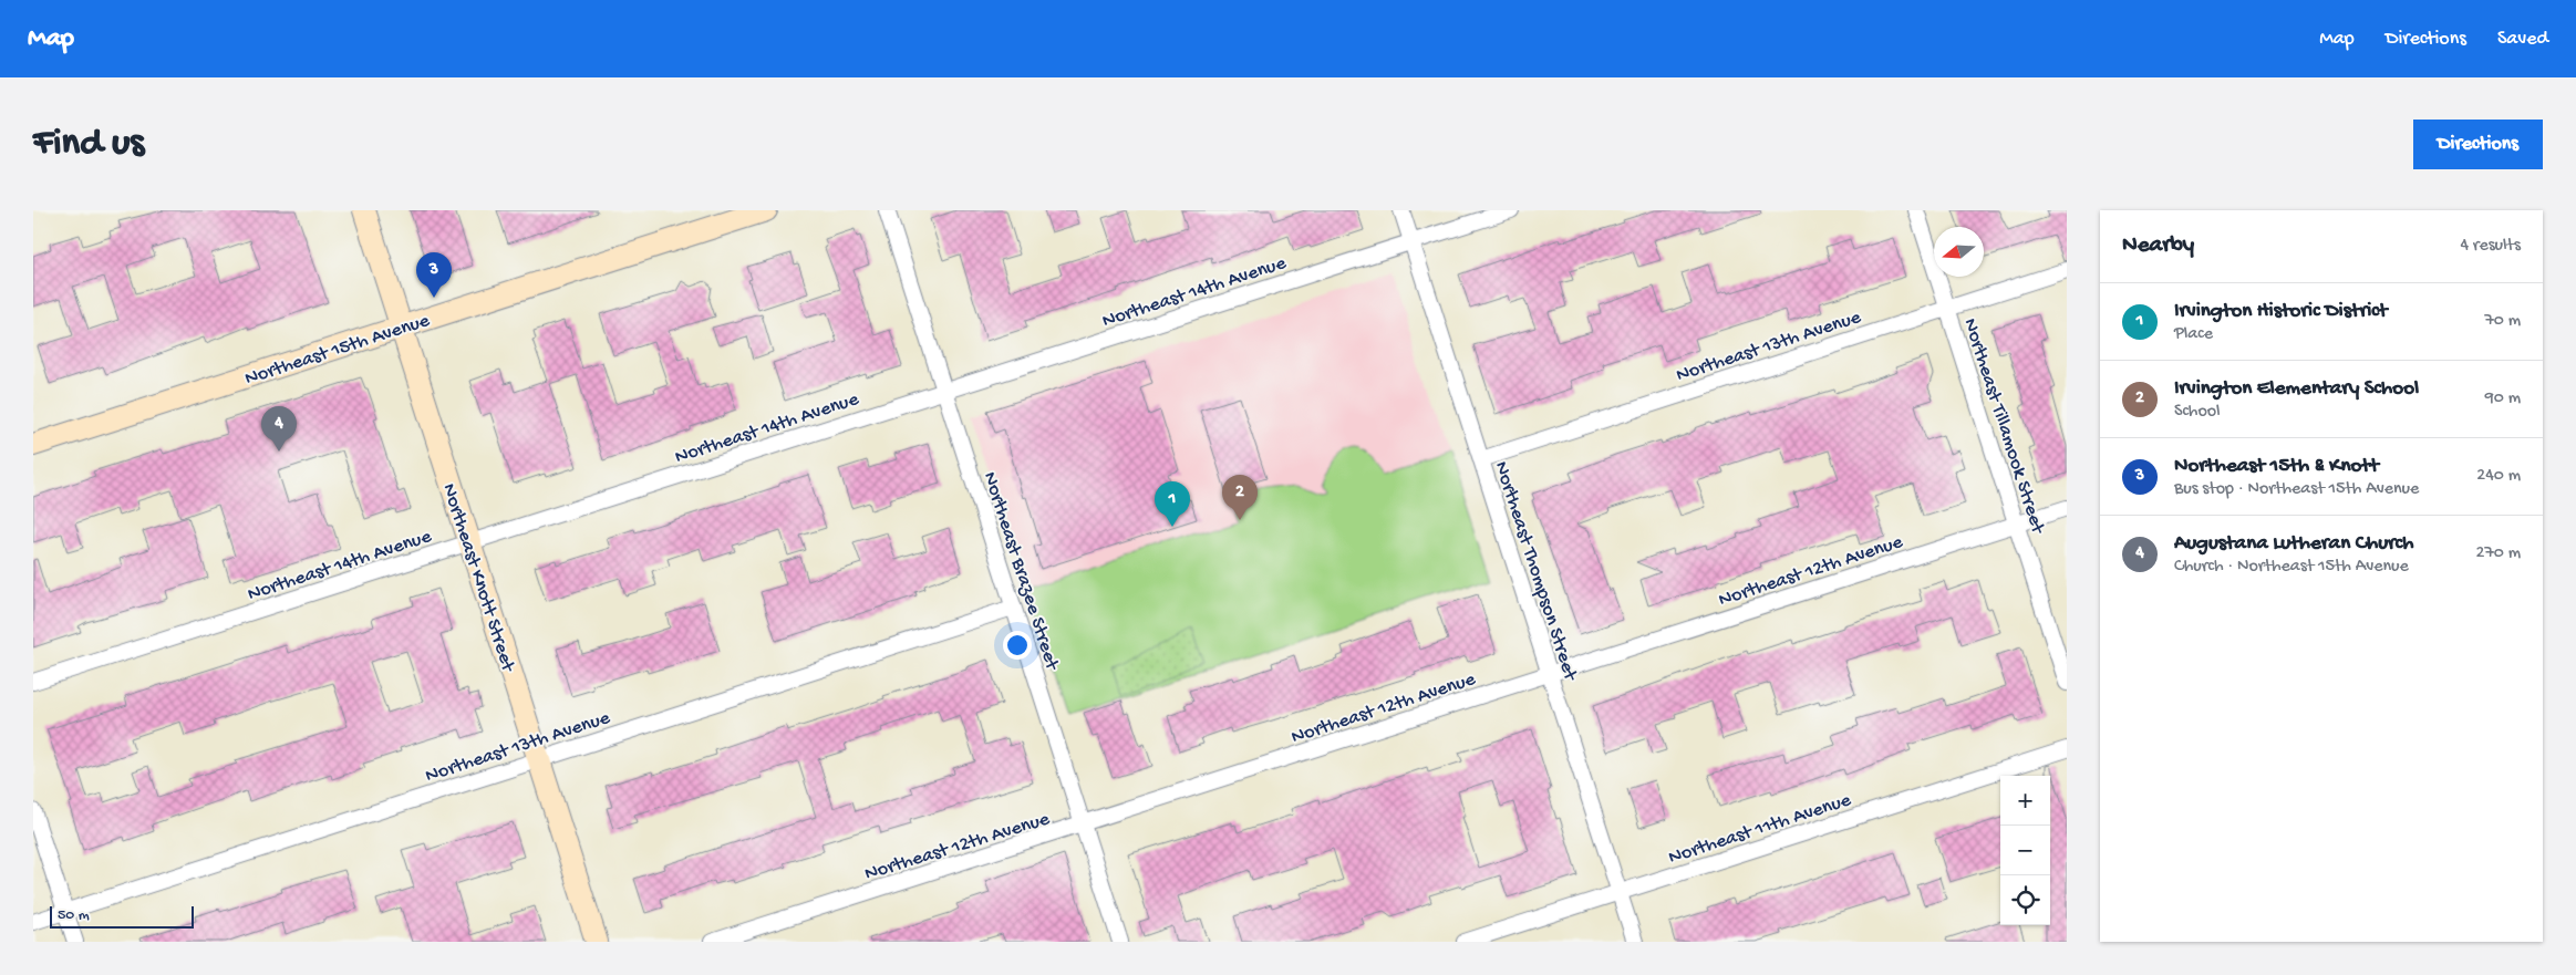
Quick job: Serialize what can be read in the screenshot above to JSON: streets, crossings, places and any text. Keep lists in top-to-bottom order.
{
  "streets": {
    "street": [
      "Northeast 14th Avenue",
      "Northeast 13th Avenue",
      "Northeast 15th Avenue",
      "Northeast Tillamook Street",
      "Northeast 12th Avenue",
      "Northeast Brazee Street",
      "Northeast Thompson Street",
      "Northeast Knott Street",
      "Northeast 11th Avenue"
    ]
  },
  "crossings": [
    ["Northeast 14th Avenue", "Northeast Brazee Street"],
    ["Northeast 14th Avenue", "Northeast Thompson Street"],
    ["Northeast 14th Avenue", "Northeast Knott Street"],
    ["Northeast 13th Avenue", "Northeast Tillamook Street"],
    ["Northeast 13th Avenue", "Northeast Brazee Street"],
    ["Northeast 13th Avenue", "Northeast Thompson Street"],
    ["Northeast 13th Avenue", "Northeast Knott Street"],
    ["Northeast 15th Avenue", "Northeast Knott Street"],
    ["Northeast Tillamook Street", "Northeast 12th Avenue"],
    ["Northeast 12th Avenue", "Northeast Brazee Street"],
    ["Northeast 12th Avenue", "Northeast Thompson Street"],
    ["Northeast Thompson Street", "Northeast 11th Avenue"]
  ],
  "scale_bar": "50 m",
  "north": "left",
  "page": {
    "header": "Map",
    "nav": ["Map", "Directions", "Saved"],
    "buttons": "Directions",
    "title": "Find us",
    "heading": ["Nearby", "4 results"],
    "pins": [
      "3",
      "4",
      "2",
      "1"
    ],
    "list": [
      {
        "mark": "1",
        "name": "Irvington Historic District",
        "note": "Place",
        "value": "70 m"
      },
      {
        "mark": "2",
        "name": "Irvington Elementary School",
        "note": "School",
        "value": "90 m"
      },
      {
        "mark": "3",
        "name": "Northeast 15th & Knott",
        "note": "Bus stop · Northeast 15th Avenue",
        "value": "240 m"
      },
      {
        "mark": "4",
        "name": "Augustana Lutheran Church",
        "note": "Church · Northeast 15th Avenue",
        "value": "270 m"
      }
    ],
    "map_buttons": ["+", "−"],
    "scale": "50 m"
  }
}
